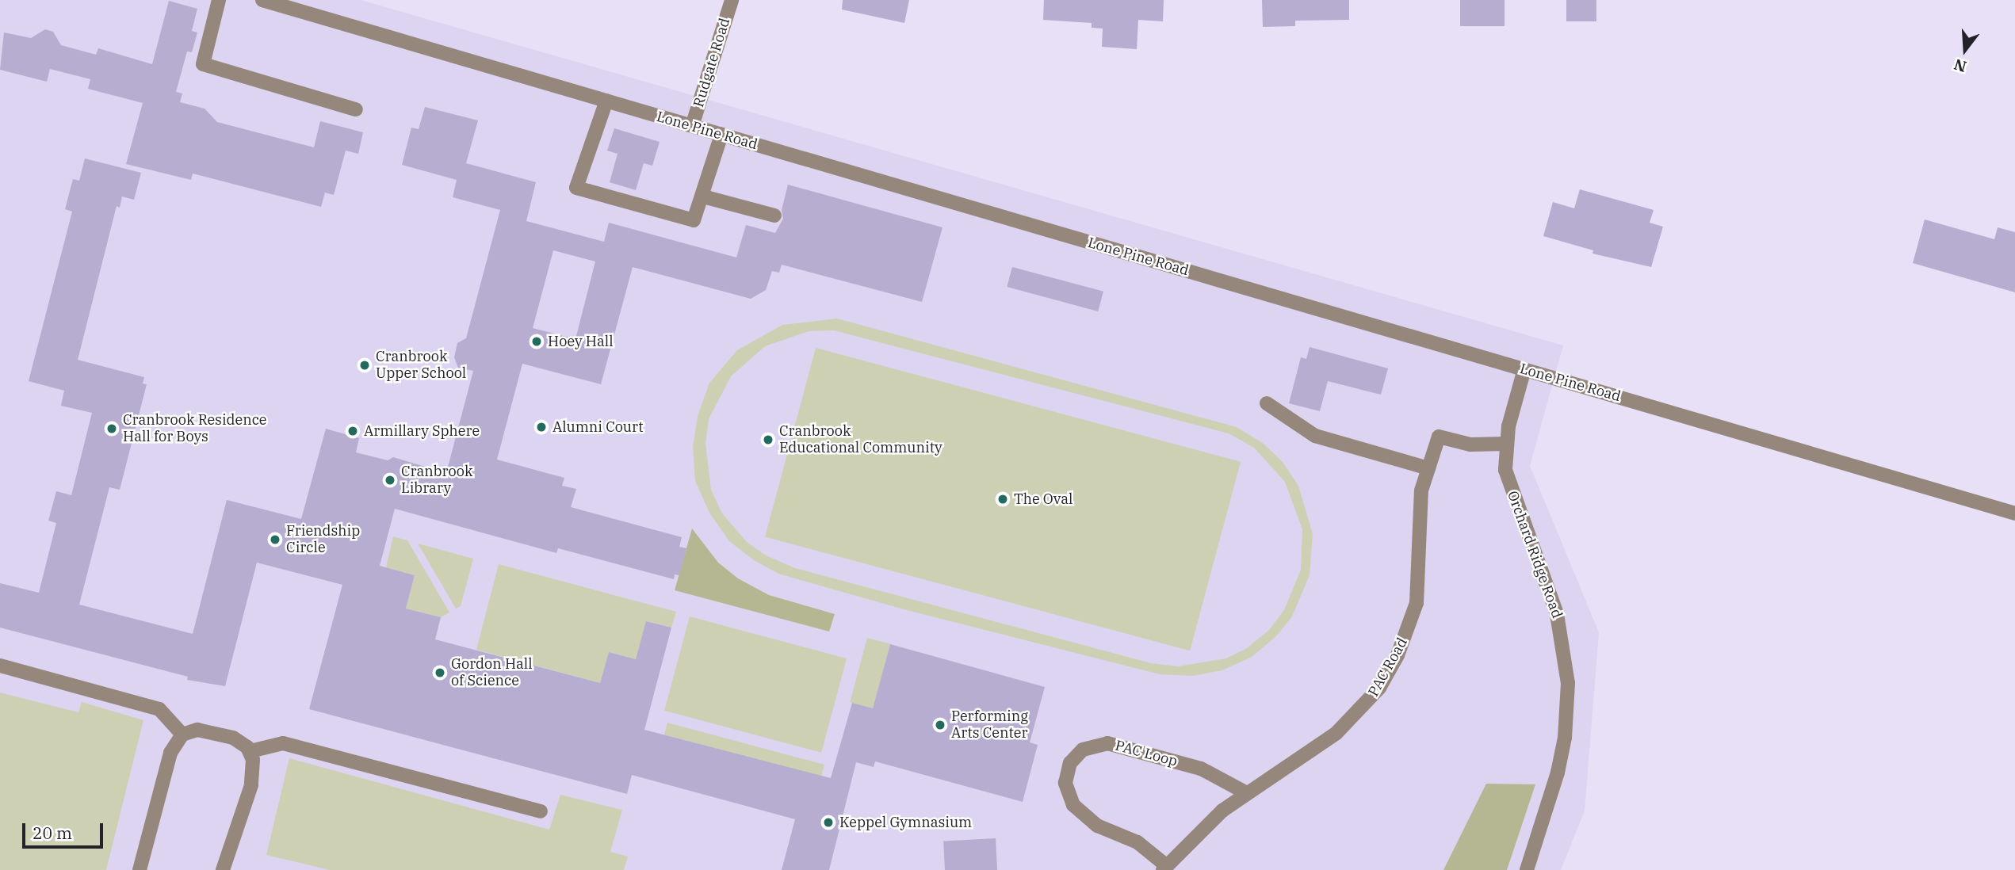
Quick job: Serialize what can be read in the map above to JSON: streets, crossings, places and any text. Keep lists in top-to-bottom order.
{
  "streets": {
    "street": [
      "Rudgate Road",
      "Lone Pine Road",
      "Orchard Ridge Road",
      "PAC Road",
      "PAC Loop"
    ]
  },
  "crossings": [
    ["Rudgate Road", "Lone Pine Road"],
    ["Lone Pine Road", "Orchard Ridge Road"],
    ["Orchard Ridge Road", "PAC Road"],
    ["PAC Road", "PAC Loop"]
  ],
  "places": [
    "Hoey Hall",
    "Cranbrook Upper School",
    "Alumni Court",
    "Cranbrook Residence Hall for Boys",
    "Armillary Sphere",
    "Cranbrook Educational Community",
    "Cranbrook Library",
    "The Oval",
    "Friendship Circle",
    "Gordon Hall of Science",
    "Performing Arts Center",
    "Keppel Gymnasium"
  ],
  "scale_bar": "20 m",
  "north": "bottom"
}
